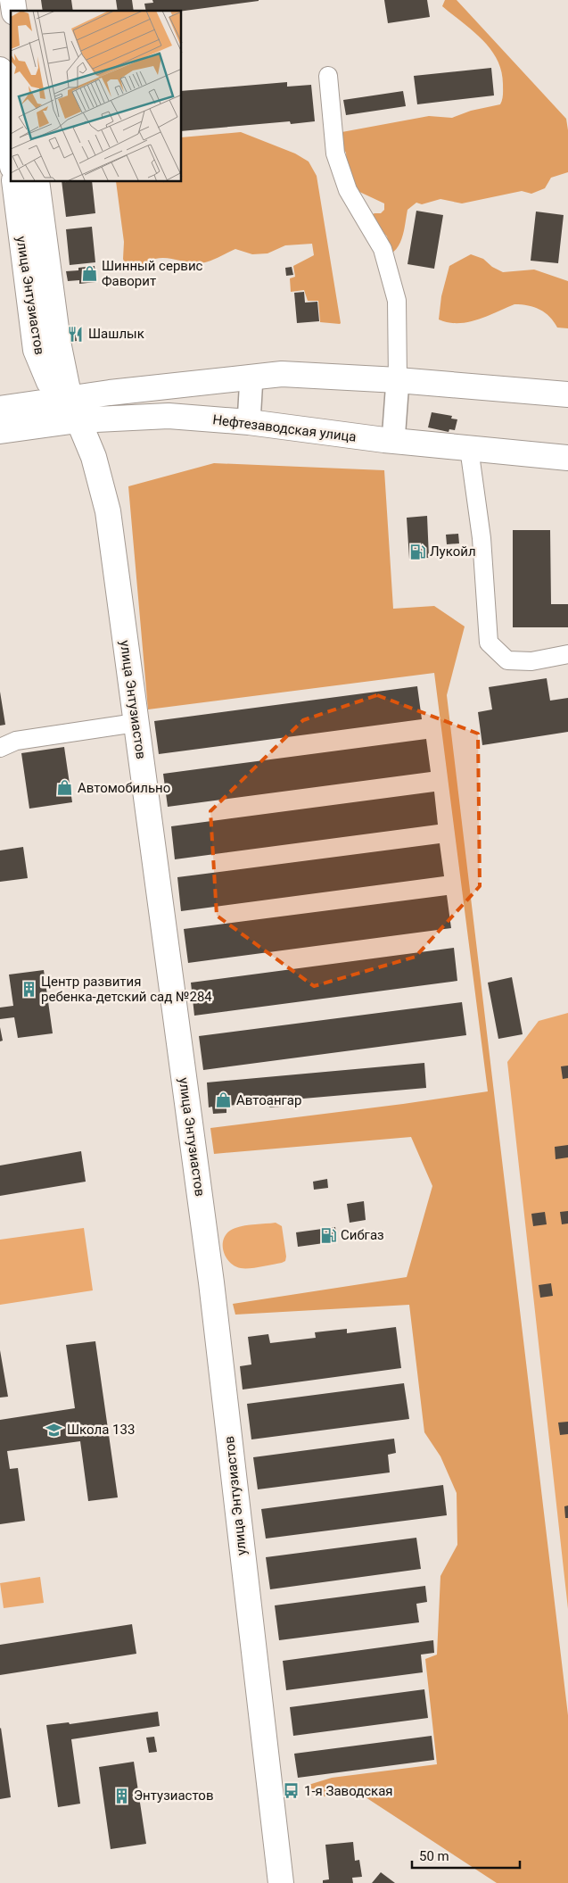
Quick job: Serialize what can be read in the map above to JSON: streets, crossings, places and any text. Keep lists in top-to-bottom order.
{
  "streets": {
    "main road": ["улица Энтузиастов", "Нефтезаводская улица"]
  },
  "crossings": [
    ["улица Энтузиастов", "Нефтезаводская улица"]
  ],
  "places": {
    "shop": ["Шинный сервис Фаворит", "Автомобильно", "Автоангар"],
    "restaurant": ["Шашлык"],
    "fuel station": ["Лукойл", "Сибгаз"],
    "building": ["Центр развития ребенка-детский сад №284", "Энтузиастов"],
    "school or university": ["Школа 133"],
    "bus stop": ["1-я Заводская"]
  },
  "scale_bar": "50 m"
}
